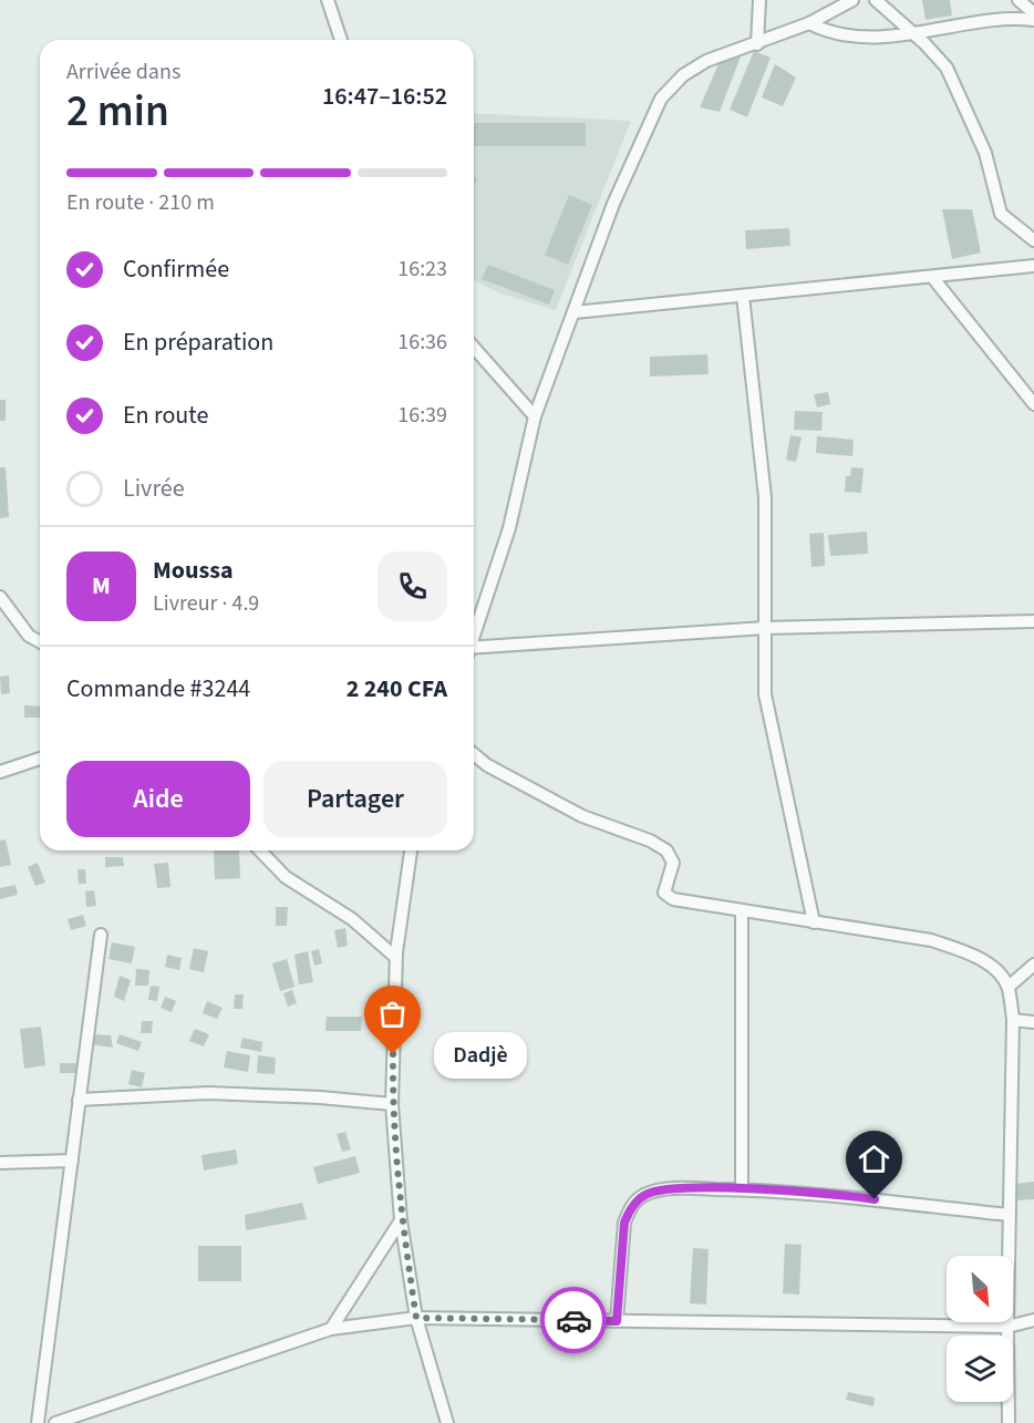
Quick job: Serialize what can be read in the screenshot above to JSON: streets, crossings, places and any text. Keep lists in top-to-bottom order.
{
  "places": ["Dadjè"],
  "north": "bottom right",
  "page": {
    "heading": ["2 min", "Arrivée dans", "16:47–16:52"],
    "panel": [
      "Moussa",
      "Livreur · 4.9",
      "Commande #3244",
      "2 240 CFA"
    ],
    "bar": "En route · 210 m",
    "list": [
      ["Confirmée", "16:23"],
      ["En préparation", "16:36"],
      ["En route", "16:39"],
      "Livrée"
    ],
    "round": "M",
    "buttons": ["Aide", "Partager"],
    "bubble": "Dadjè"
  }
}
